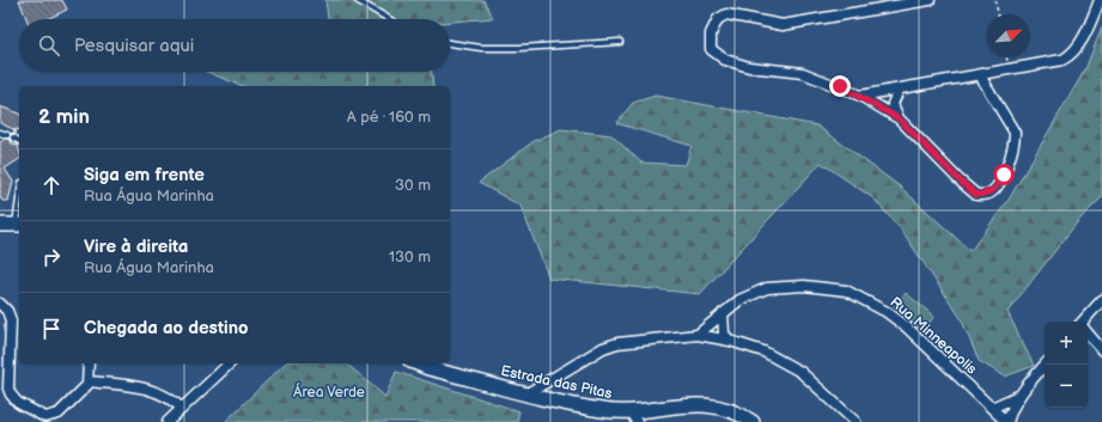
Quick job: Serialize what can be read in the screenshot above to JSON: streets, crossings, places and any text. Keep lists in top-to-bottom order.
{
  "streets": {
    "main road": ["Estrada das Pitas"],
    "street": ["Rua Minneapolis"]
  },
  "parks": ["Área Verde"],
  "north": "top right",
  "page": {
    "search": "Pesquisar aqui",
    "heading": ["2 min", "A pé · 160 m"],
    "list": [
      ["Siga em frente", "Rua Água Marinha", "30 m"],
      ["Vire à direita", "Rua Água Marinha", "130 m"],
      "Chegada ao destino"
    ],
    "map_buttons": ["+", "−"]
  }
}
